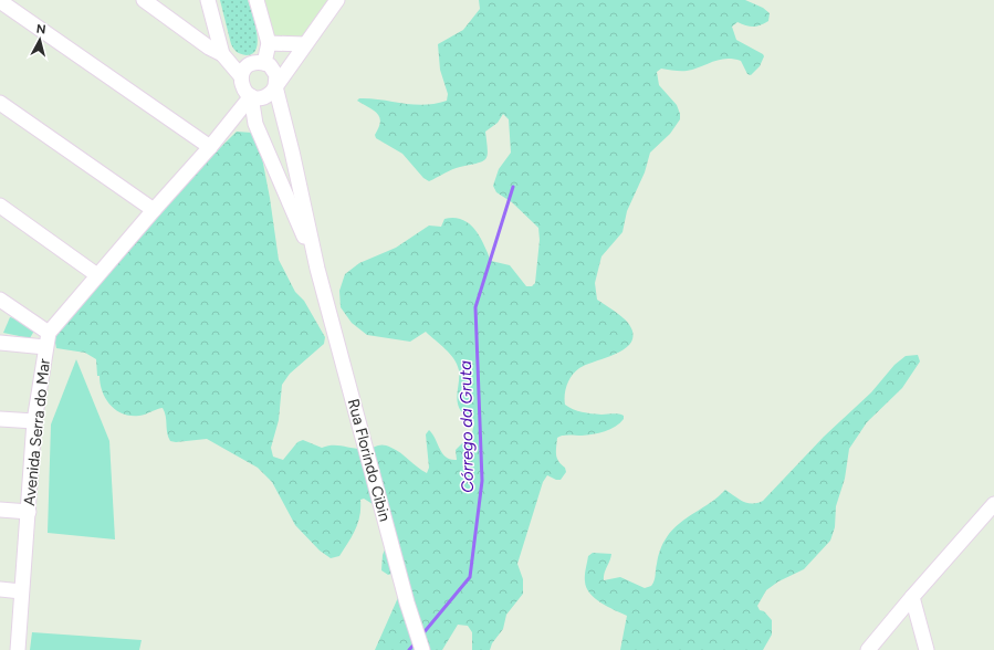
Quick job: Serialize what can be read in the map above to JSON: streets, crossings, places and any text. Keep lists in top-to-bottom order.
{
  "streets": {
    "street": ["Avenida Serra do Mar", "Rua Florindo Cibin"]
  },
  "crossings": [
    ["Avenida Serra do Mar", "Rua Florindo Cibin"]
  ],
  "water": ["Córrego da Gruta"],
  "north": "top"
}
